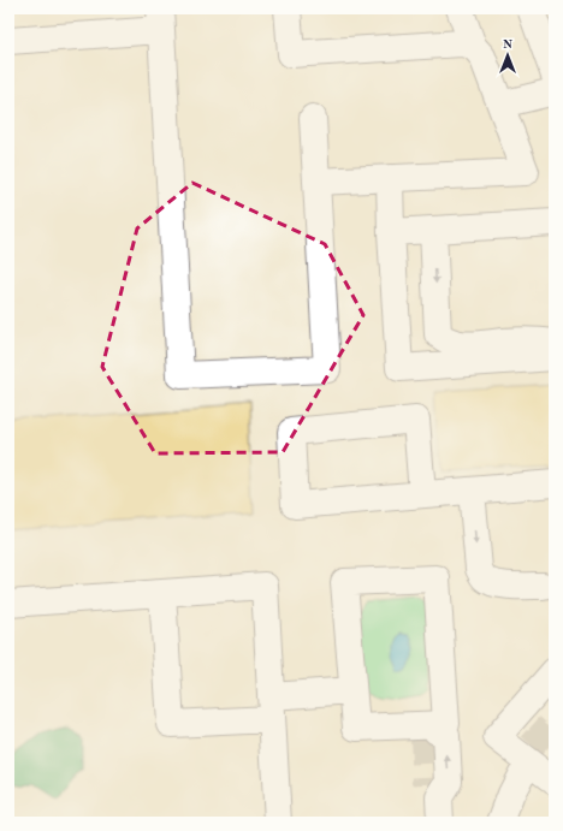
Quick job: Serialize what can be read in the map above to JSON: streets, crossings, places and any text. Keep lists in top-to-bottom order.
{
  "north": "top"
}
